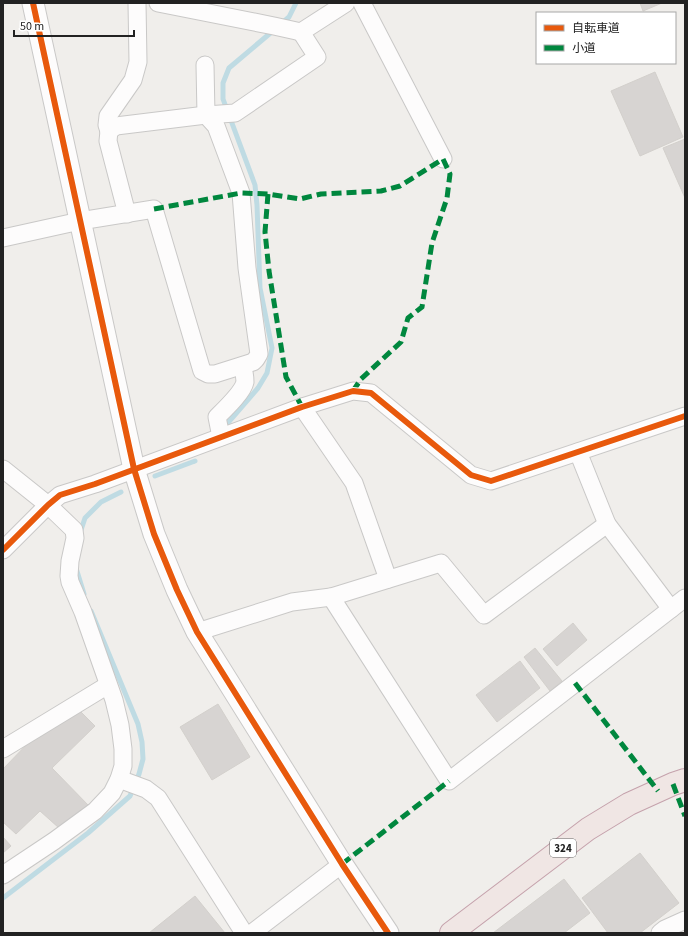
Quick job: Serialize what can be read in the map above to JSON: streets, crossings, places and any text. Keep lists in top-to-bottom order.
{
  "streets": {
    "highway": ["324"]
  },
  "legend": ["自転車道", "小道"],
  "scale_bar": "50 m"
}
